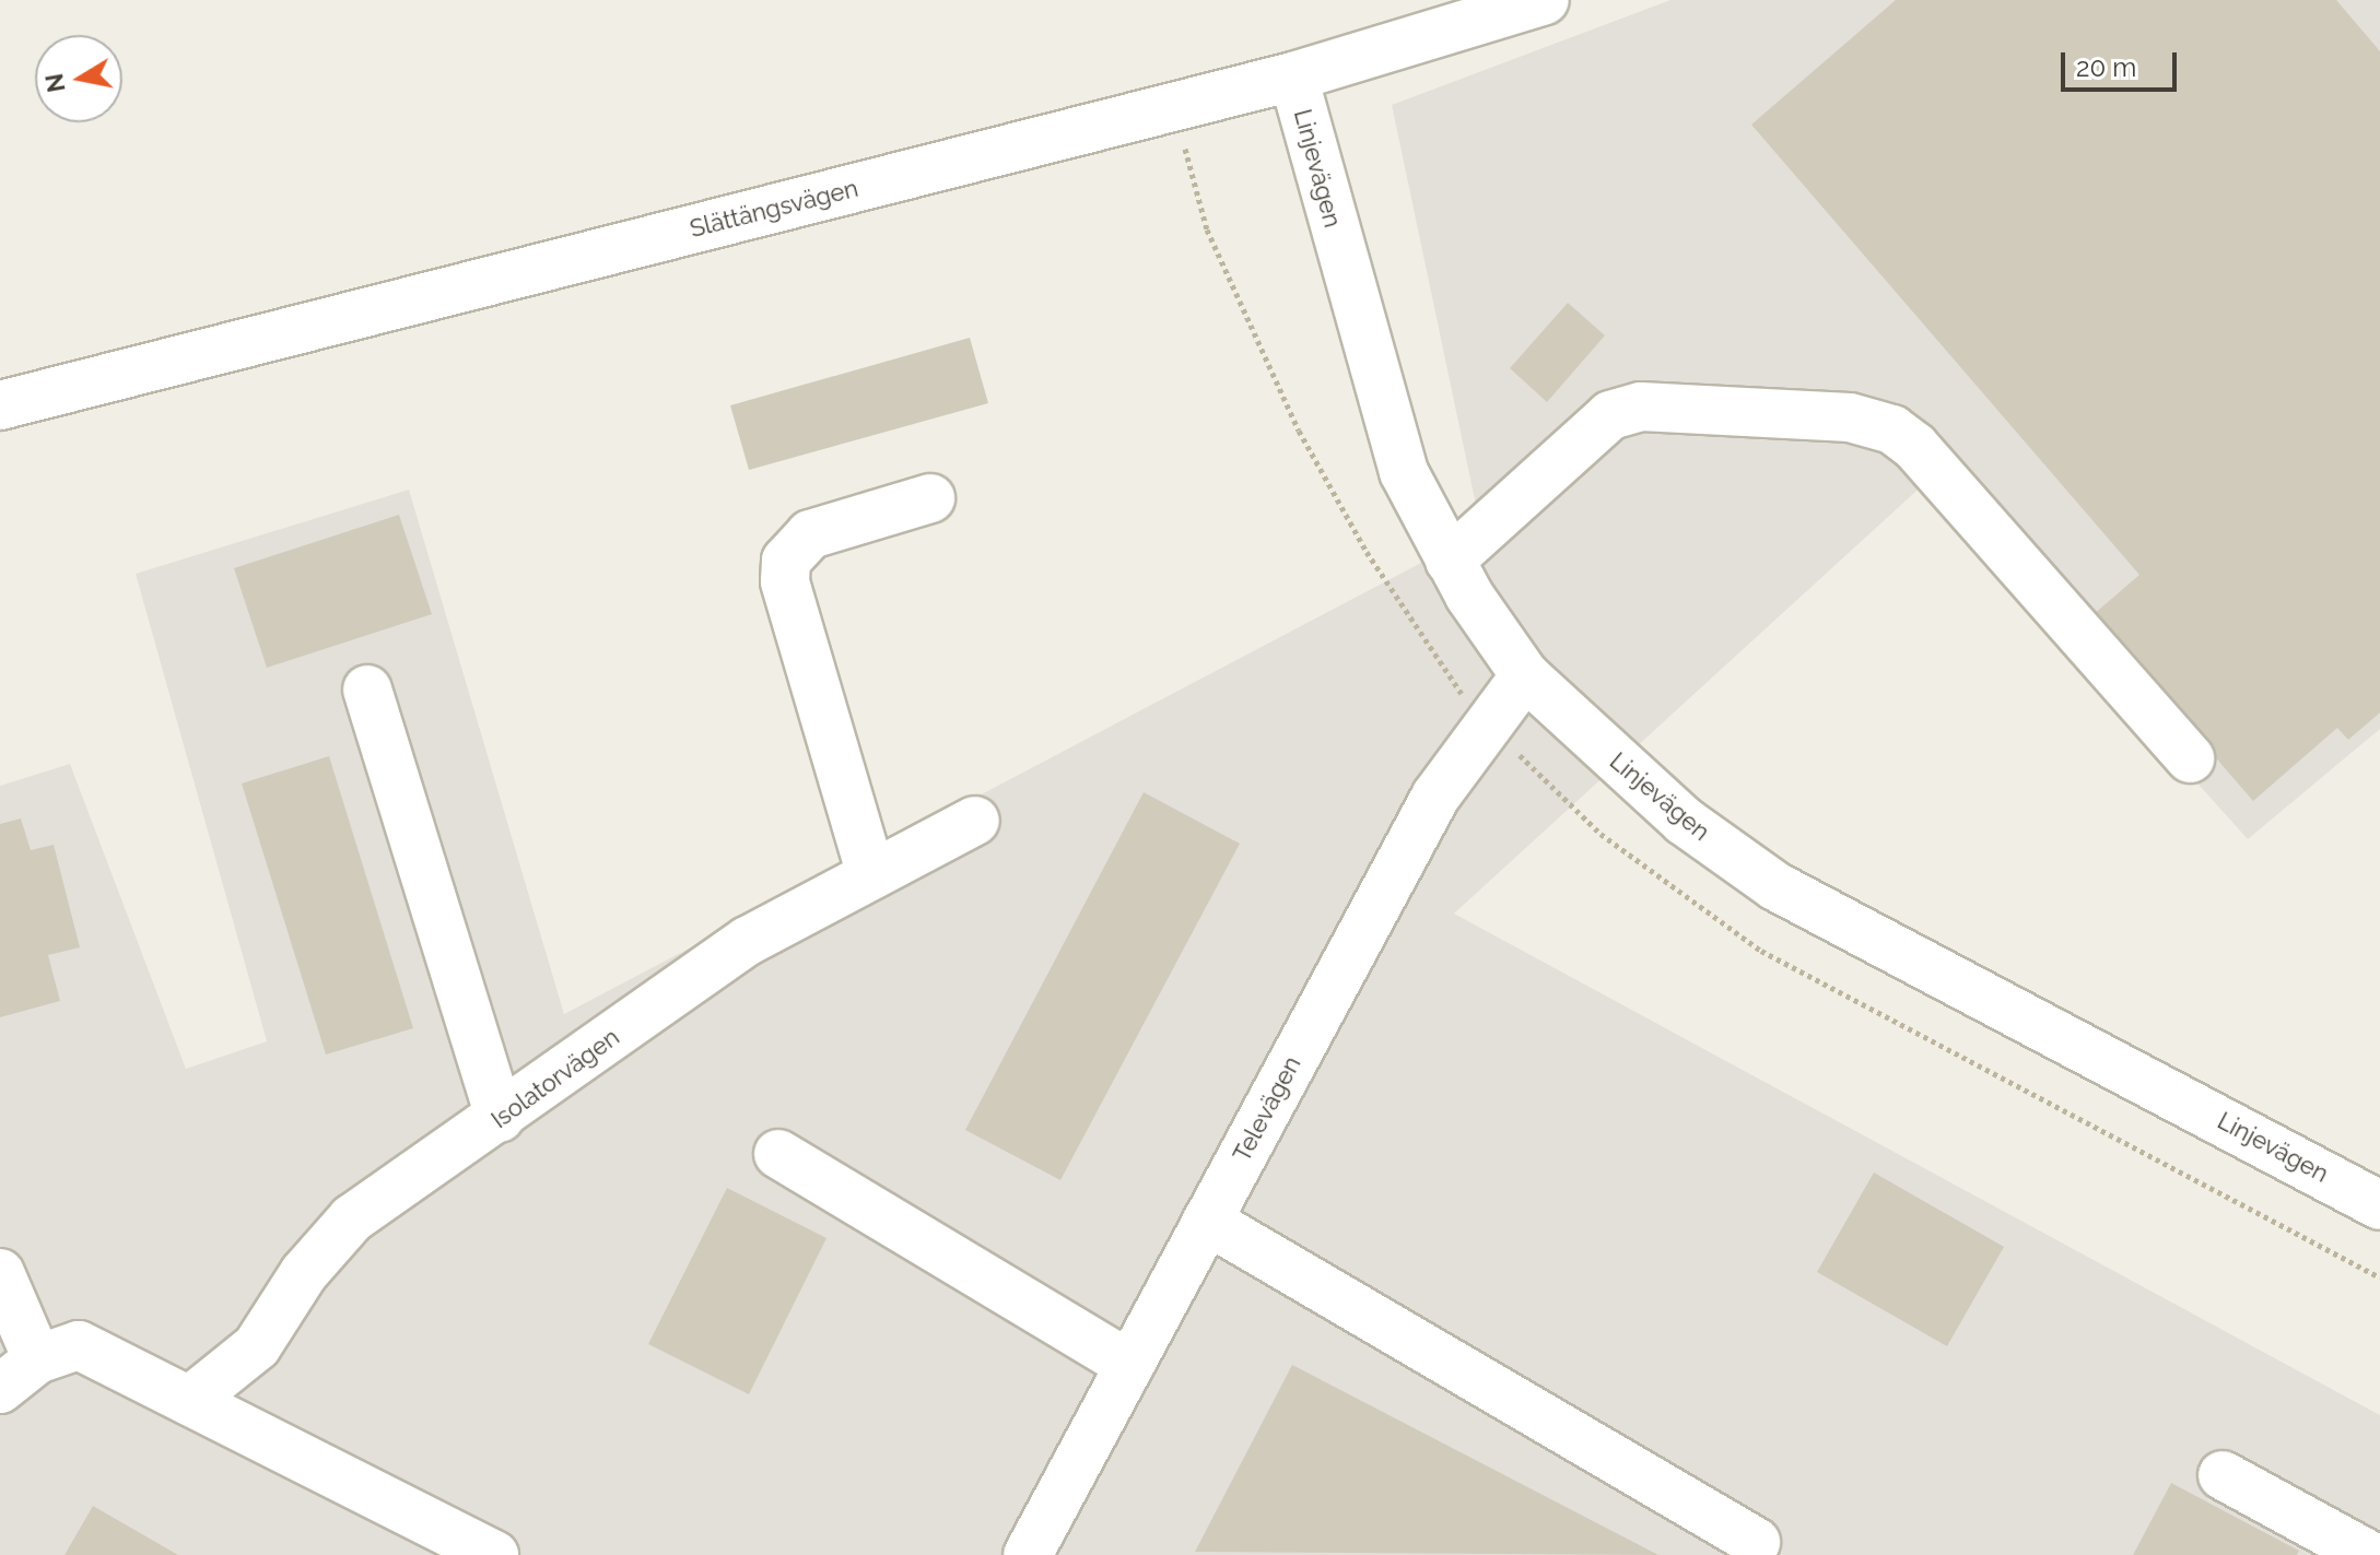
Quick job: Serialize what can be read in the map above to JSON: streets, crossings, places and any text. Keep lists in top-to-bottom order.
{
  "streets": {
    "street": [
      "Linjevägen",
      "Slättängsvägen",
      "Isolatorvägen",
      "Televägen"
    ]
  },
  "crossings": [
    ["Linjevägen", "Slättängsvägen"],
    ["Linjevägen", "Televägen"]
  ],
  "scale_bar": "20 m",
  "north": "left"
}
